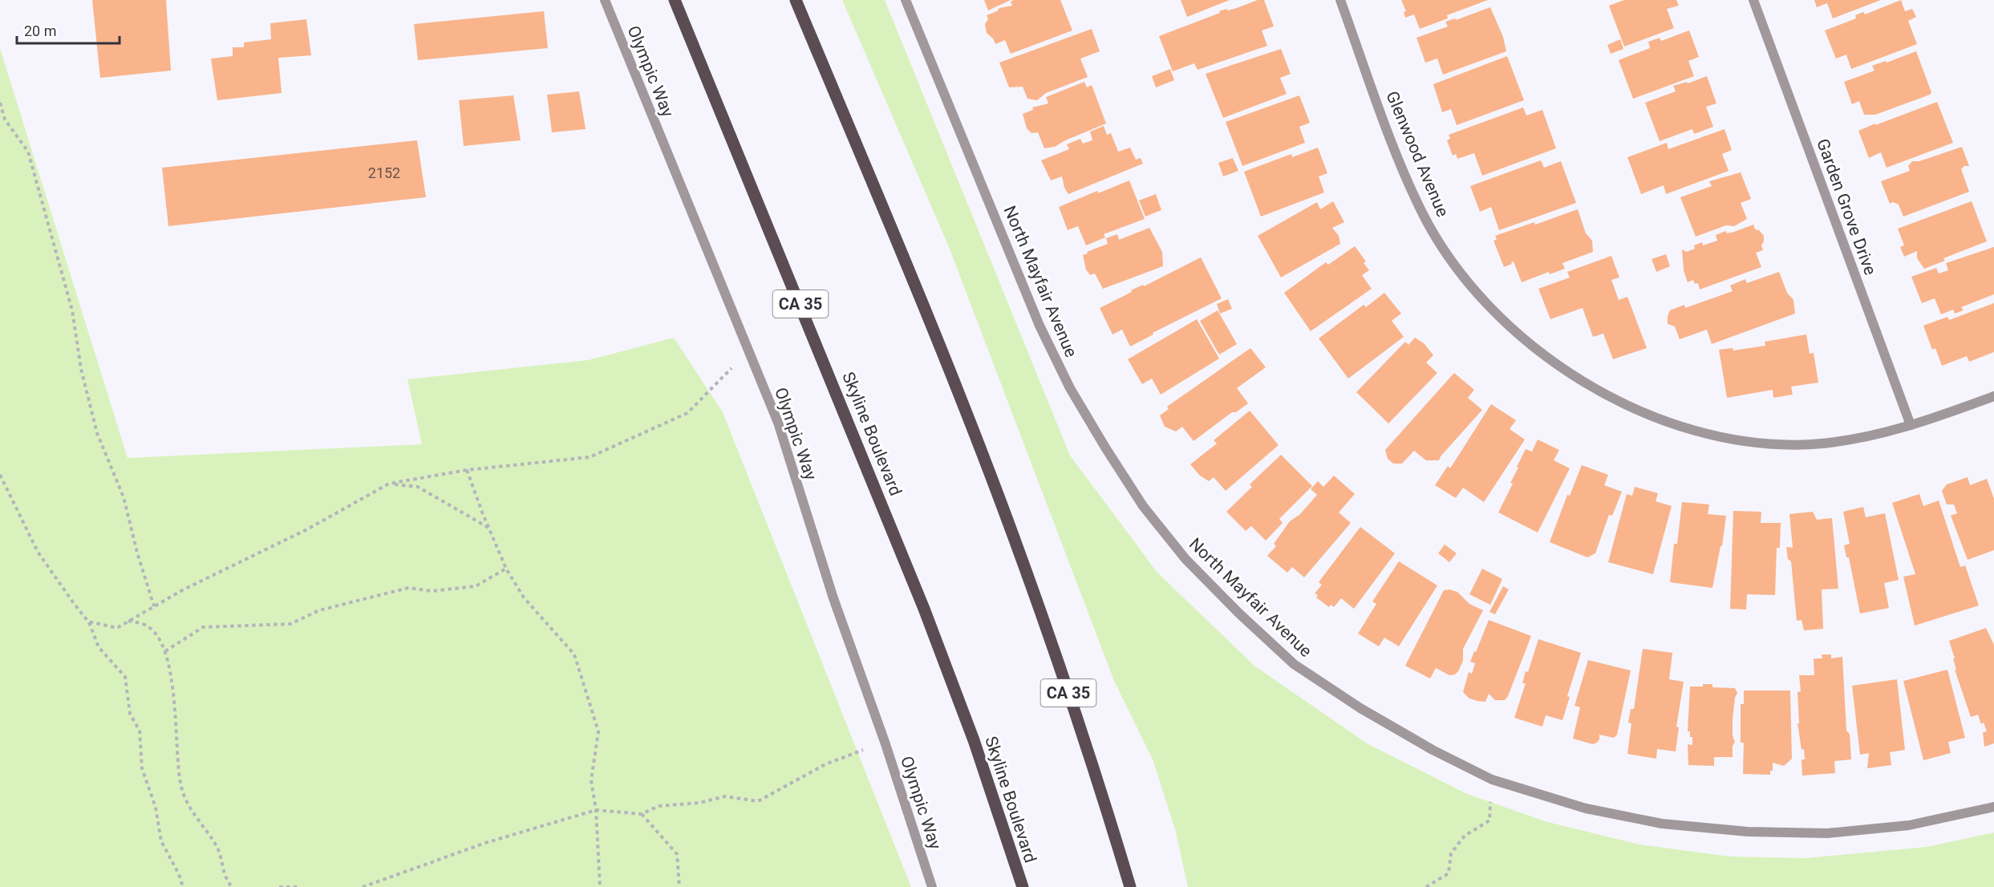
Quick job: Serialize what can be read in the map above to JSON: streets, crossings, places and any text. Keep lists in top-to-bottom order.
{
  "streets": {
    "main road": ["CA 35", "Skyline Boulevard"],
    "street": [
      "Olympic Way",
      "Glenwood Avenue",
      "Garden Grove Drive",
      "North Mayfair Avenue"
    ]
  },
  "crossings": [
    ["Glenwood Avenue", "Garden Grove Drive"]
  ],
  "house_numbers": ["2152"],
  "scale_bar": "20 m"
}
